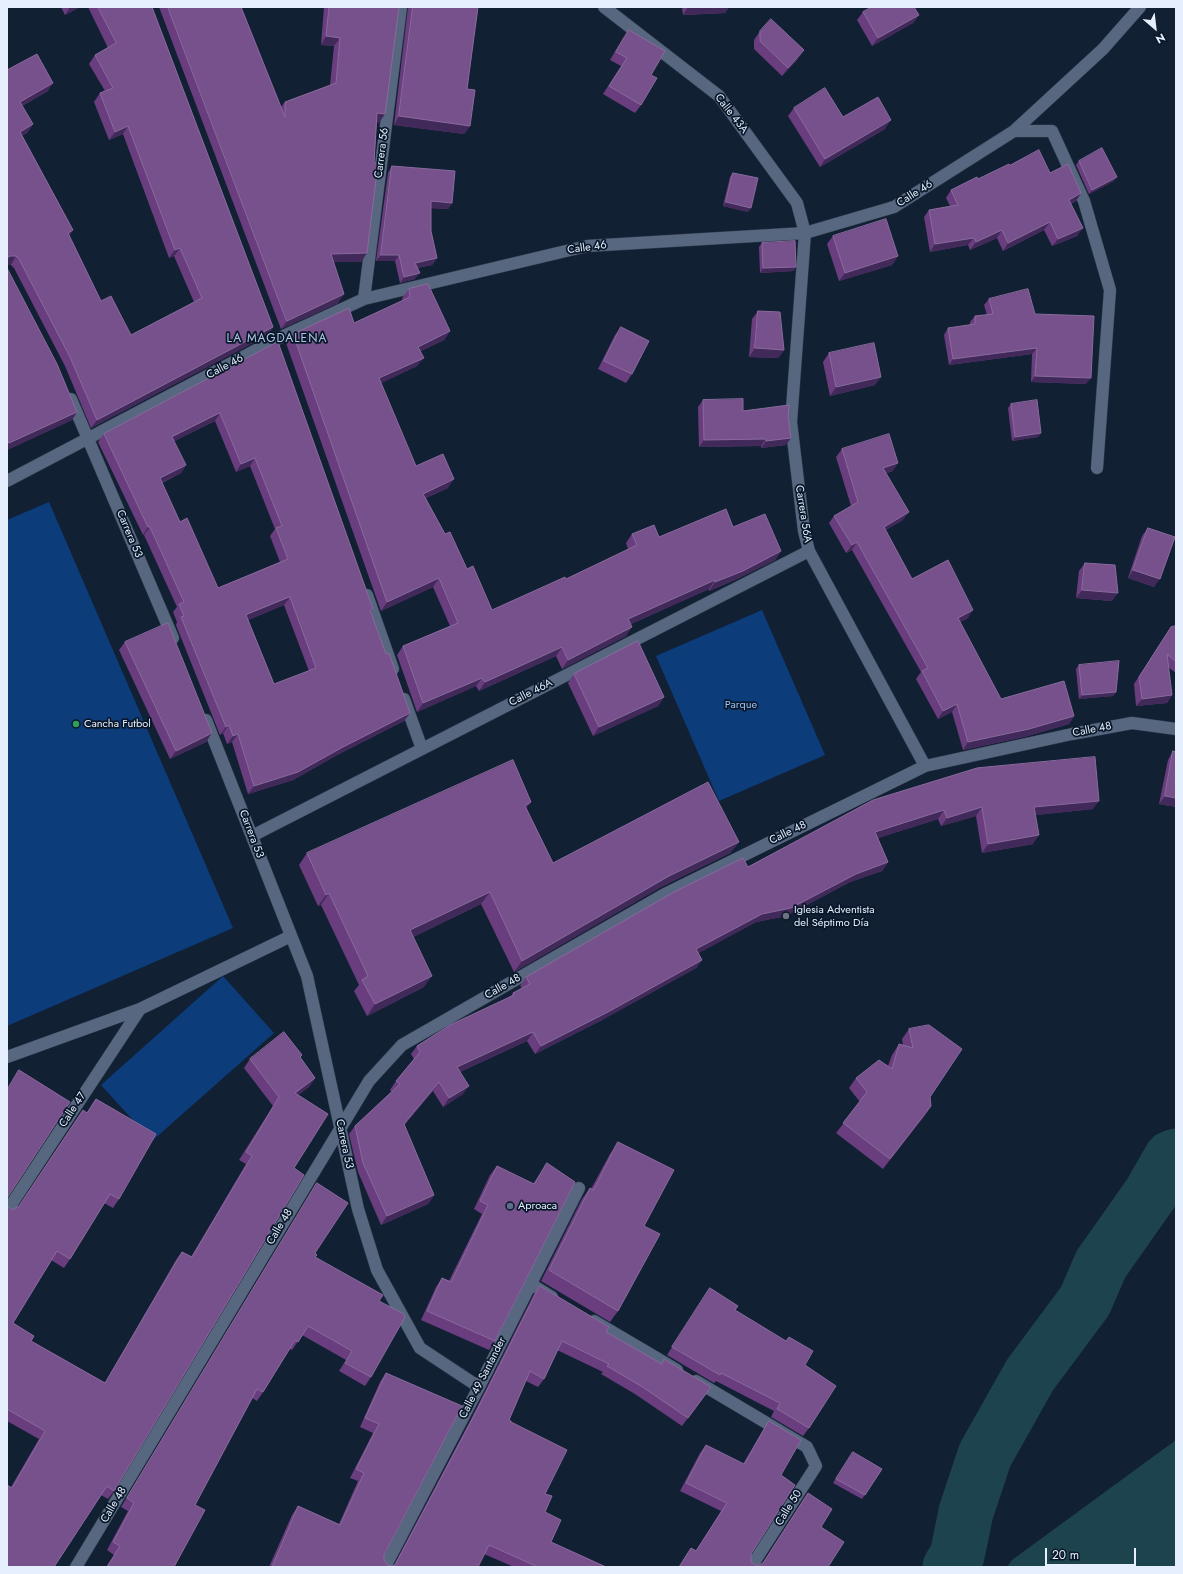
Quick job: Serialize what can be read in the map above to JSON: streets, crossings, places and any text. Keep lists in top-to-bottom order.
{
  "streets": {
    "street": [
      "Calle 43A",
      "Carrera 56",
      "Calle 46",
      "Carrera 56A",
      "Carrera 53",
      "Calle 46A",
      "Calle 48",
      "Calle 47",
      "Calle 49 Santander",
      "Calle 50"
    ]
  },
  "crossings": [
    ["Calle 43A", "Calle 46"],
    ["Calle 43A", "Carrera 56A"],
    ["Carrera 56", "Calle 46"],
    ["Calle 46", "Carrera 56A"],
    ["Calle 46", "Carrera 53"],
    ["Carrera 56A", "Calle 46A"],
    ["Carrera 56A", "Calle 48"],
    ["Carrera 53", "Calle 46A"],
    ["Carrera 53", "Calle 48"],
    ["Carrera 53", "Calle 49 Santander"]
  ],
  "districts": ["LA MAGDALENA"],
  "parks": ["Parque"],
  "places": ["Cancha Futbol", "Iglesia Adventista del Séptimo Día", "Aproaca"],
  "scale_bar": "20 m",
  "north": "bottom right"
}
